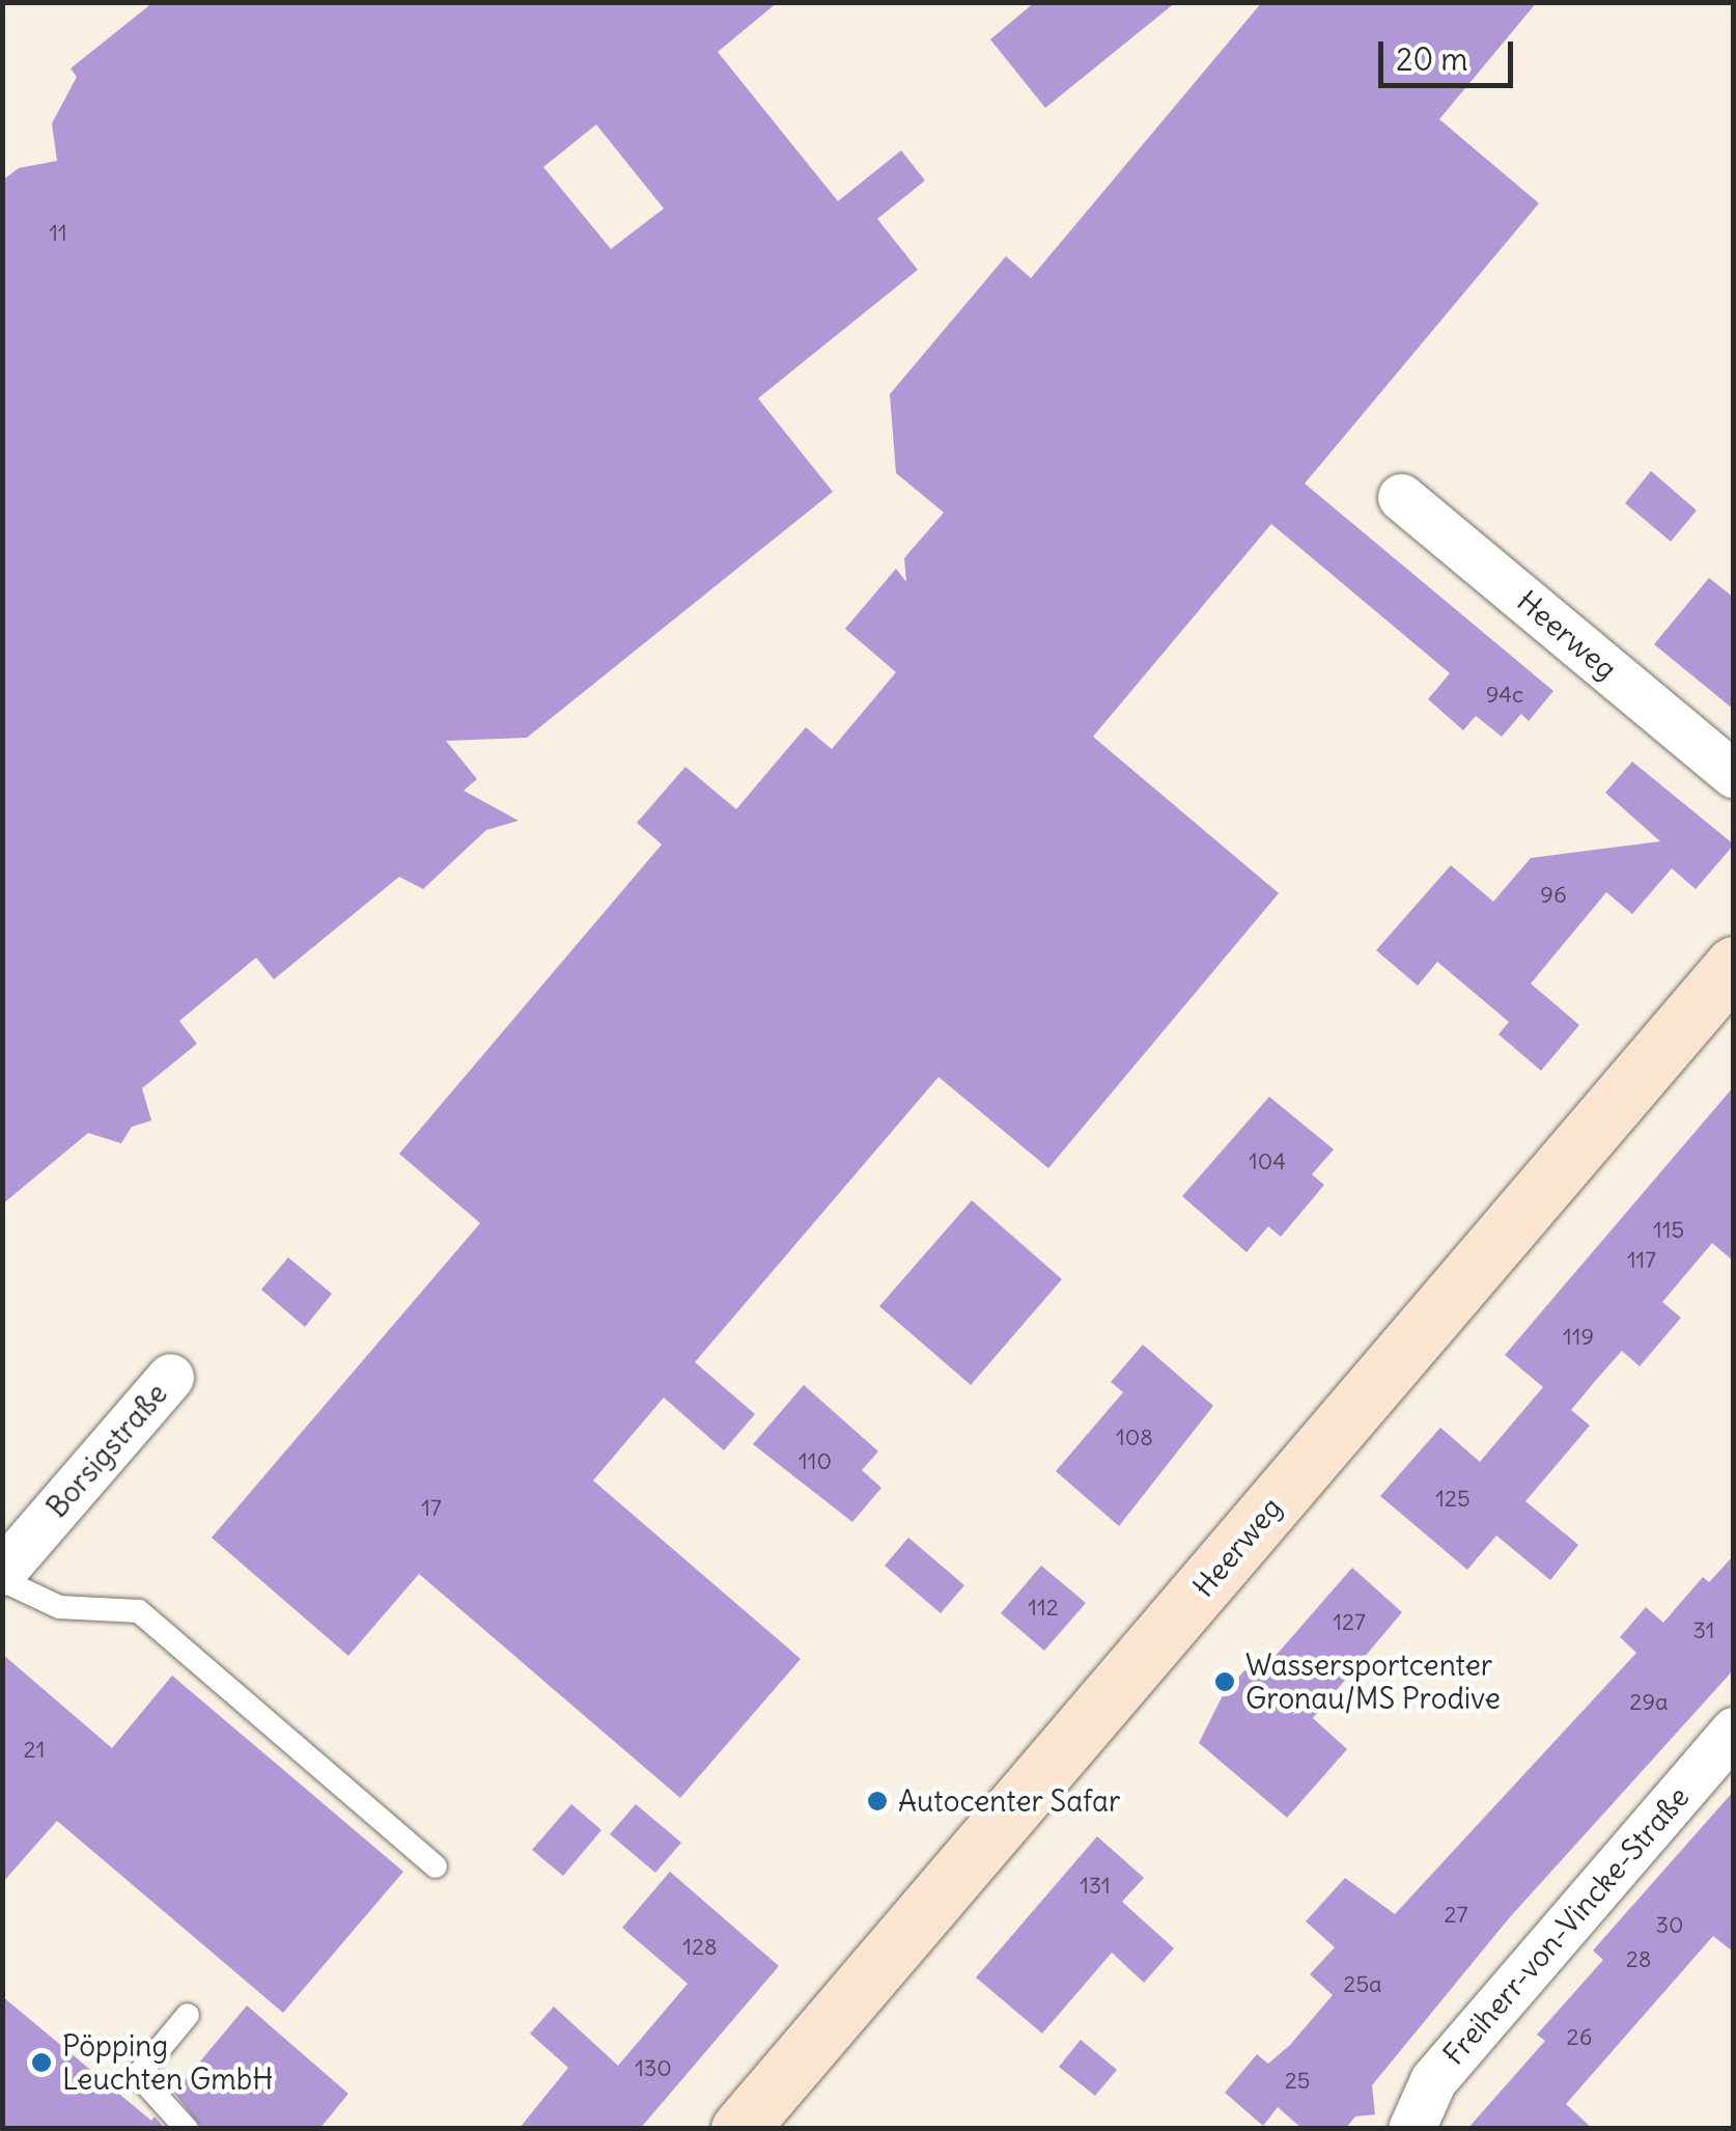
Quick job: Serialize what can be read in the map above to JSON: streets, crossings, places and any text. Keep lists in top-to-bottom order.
{
  "streets": {
    "street": ["Heerweg", "Borsigstraße", "Freiherr-von-Vincke-Straße"]
  },
  "places": ["Wassersportcenter Gronau/MS Prodive", "Autocenter Safar", "Pöpping Leuchten GmbH"],
  "house_numbers": [
    "11",
    "94c",
    "96",
    "104",
    "115",
    "117",
    "119",
    "108",
    "110",
    "125",
    "17",
    "112",
    "127",
    "31",
    "29a",
    "21",
    "131",
    "27",
    "30",
    "128",
    "28",
    "25a",
    "26",
    "130",
    "25"
  ],
  "scale_bar": "20 m"
}
